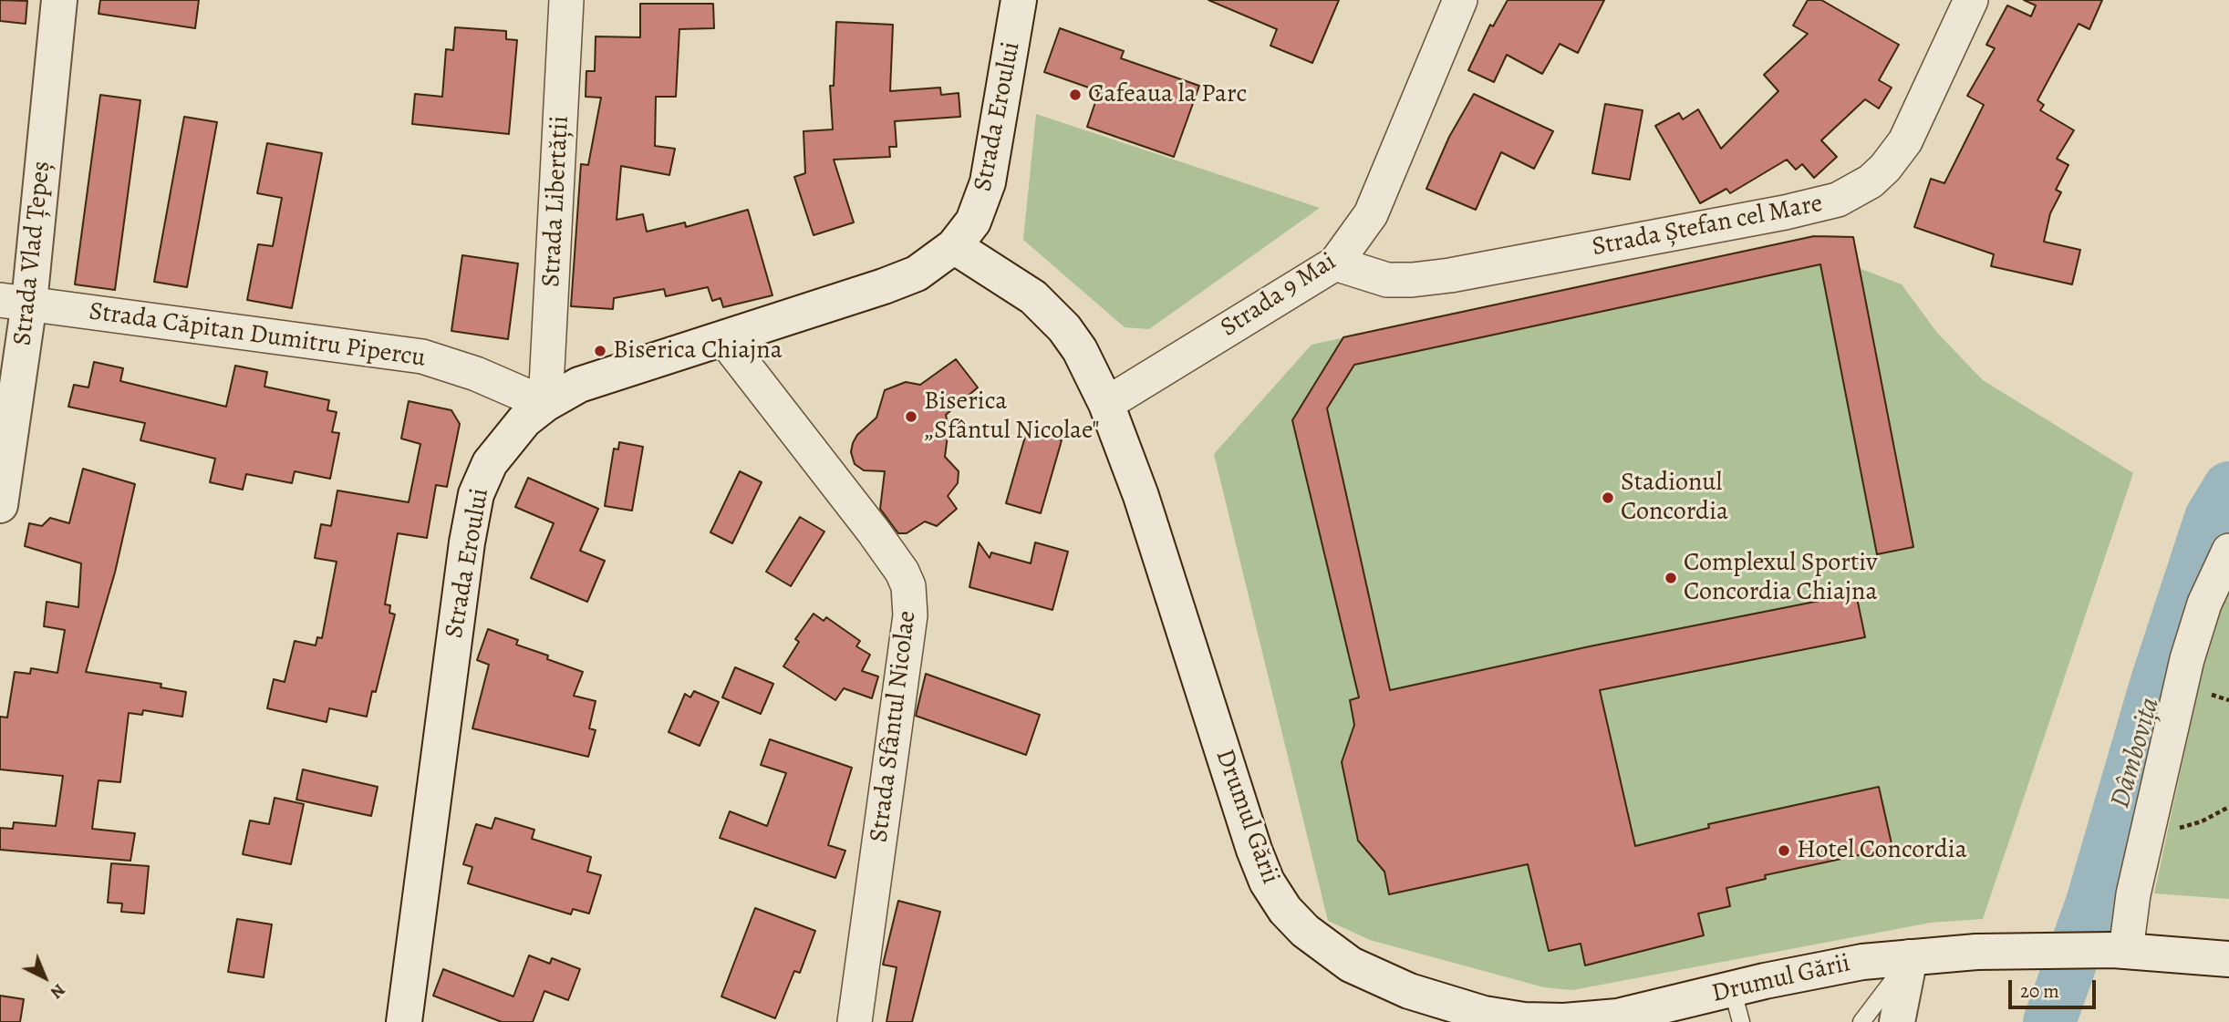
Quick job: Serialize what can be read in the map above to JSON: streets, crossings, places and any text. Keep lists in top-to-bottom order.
{
  "streets": {
    "main road": ["Strada Eroului", "Strada Vlad Țepeș", "Drumul Gării"],
    "street": [
      "Strada Libertății",
      "Strada Ștefan cel Mare",
      "Strada 9 Mai",
      "Strada Căpitan Dumitru Pipercu",
      "Strada Sfântul Nicolae"
    ]
  },
  "crossings": [
    ["Strada Eroului", "Strada Libertății"],
    ["Strada Eroului", "Strada Căpitan Dumitru Pipercu"],
    ["Strada Eroului", "Strada Sfântul Nicolae"],
    ["Strada Eroului", "Drumul Gării"],
    ["Strada Libertății", "Strada Căpitan Dumitru Pipercu"],
    ["Strada Ștefan cel Mare", "Strada 9 Mai"],
    ["Strada Vlad Țepeș", "Strada Căpitan Dumitru Pipercu"],
    ["Strada 9 Mai", "Drumul Gării"]
  ],
  "water": ["Dâmbovița"],
  "places": [
    "Cafeaua la Parc",
    "Biserica Chiajna",
    "Biserica „Sfântul Nicolae\"",
    "Stadionul Concordia",
    "Complexul Sportiv Concordia Chiajna",
    "Hotel Concordia"
  ],
  "scale_bar": "20 m",
  "north": "bottom right"
}
